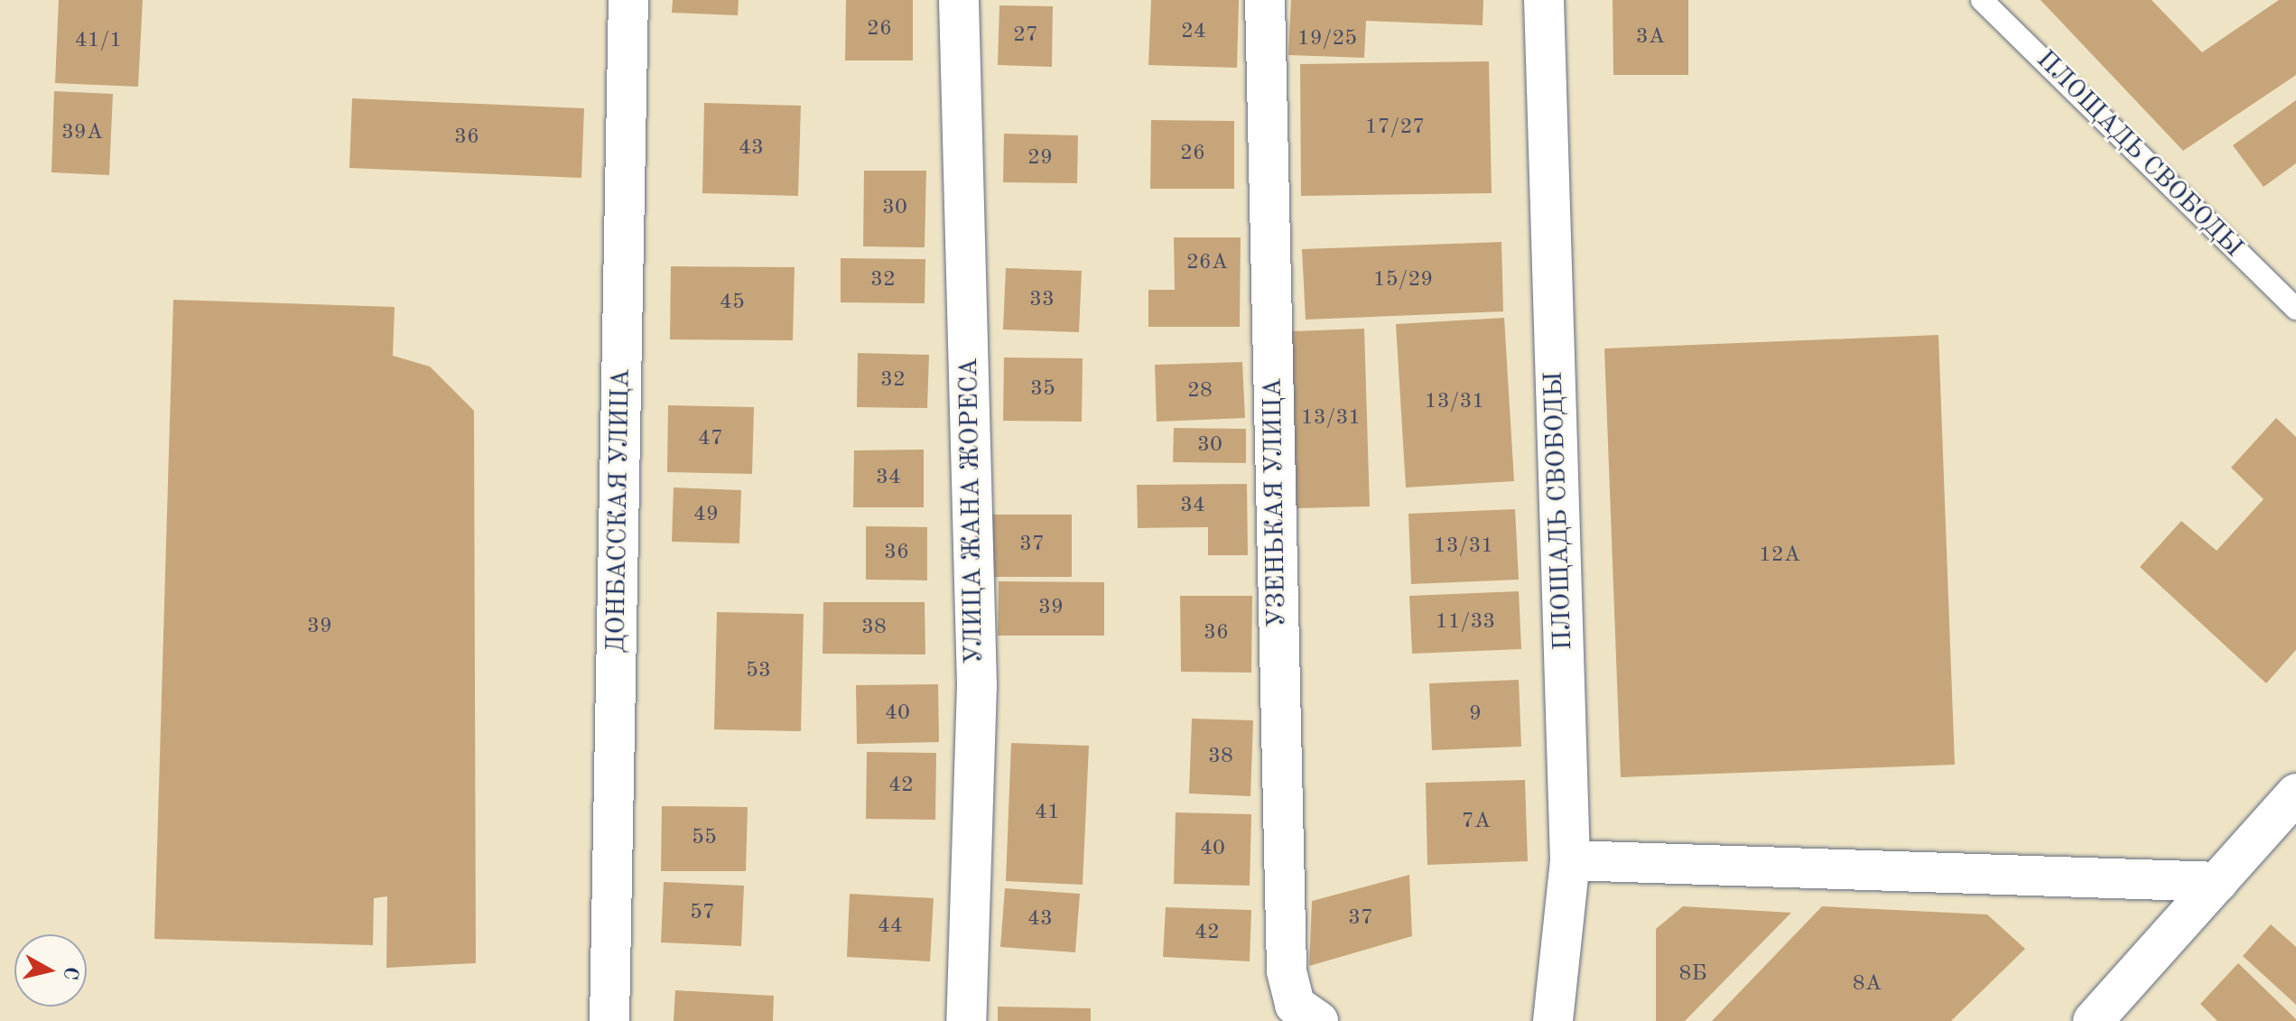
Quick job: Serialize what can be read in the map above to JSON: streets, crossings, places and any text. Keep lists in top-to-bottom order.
{
  "streets": {
    "street": [
      "ПЛОЩАДЬ СВОБОДЫ",
      "УЗЕНЬКАЯ УЛИЦА",
      "ДОНБАССКАЯ УЛИЦА",
      "УЛИЦА ЖАНА ЖОРЕСА"
    ]
  },
  "house_numbers": [
    "26",
    "24",
    "27",
    "3А",
    "19/25",
    "41/1",
    "17/27",
    "39А",
    "36",
    "43",
    "26",
    "29",
    "30",
    "26А",
    "32",
    "15/29",
    "33",
    "45",
    "32",
    "35",
    "28",
    "13/31",
    "13/31",
    "47",
    "30",
    "34",
    "34",
    "49",
    "37",
    "13/31",
    "36",
    "12А",
    "39",
    "11/33",
    "39",
    "38",
    "36",
    "53",
    "40",
    "9",
    "38",
    "42",
    "41",
    "7А",
    "55",
    "40",
    "57",
    "37",
    "43",
    "44",
    "42",
    "8Б",
    "8А"
  ],
  "north": "right"
}
